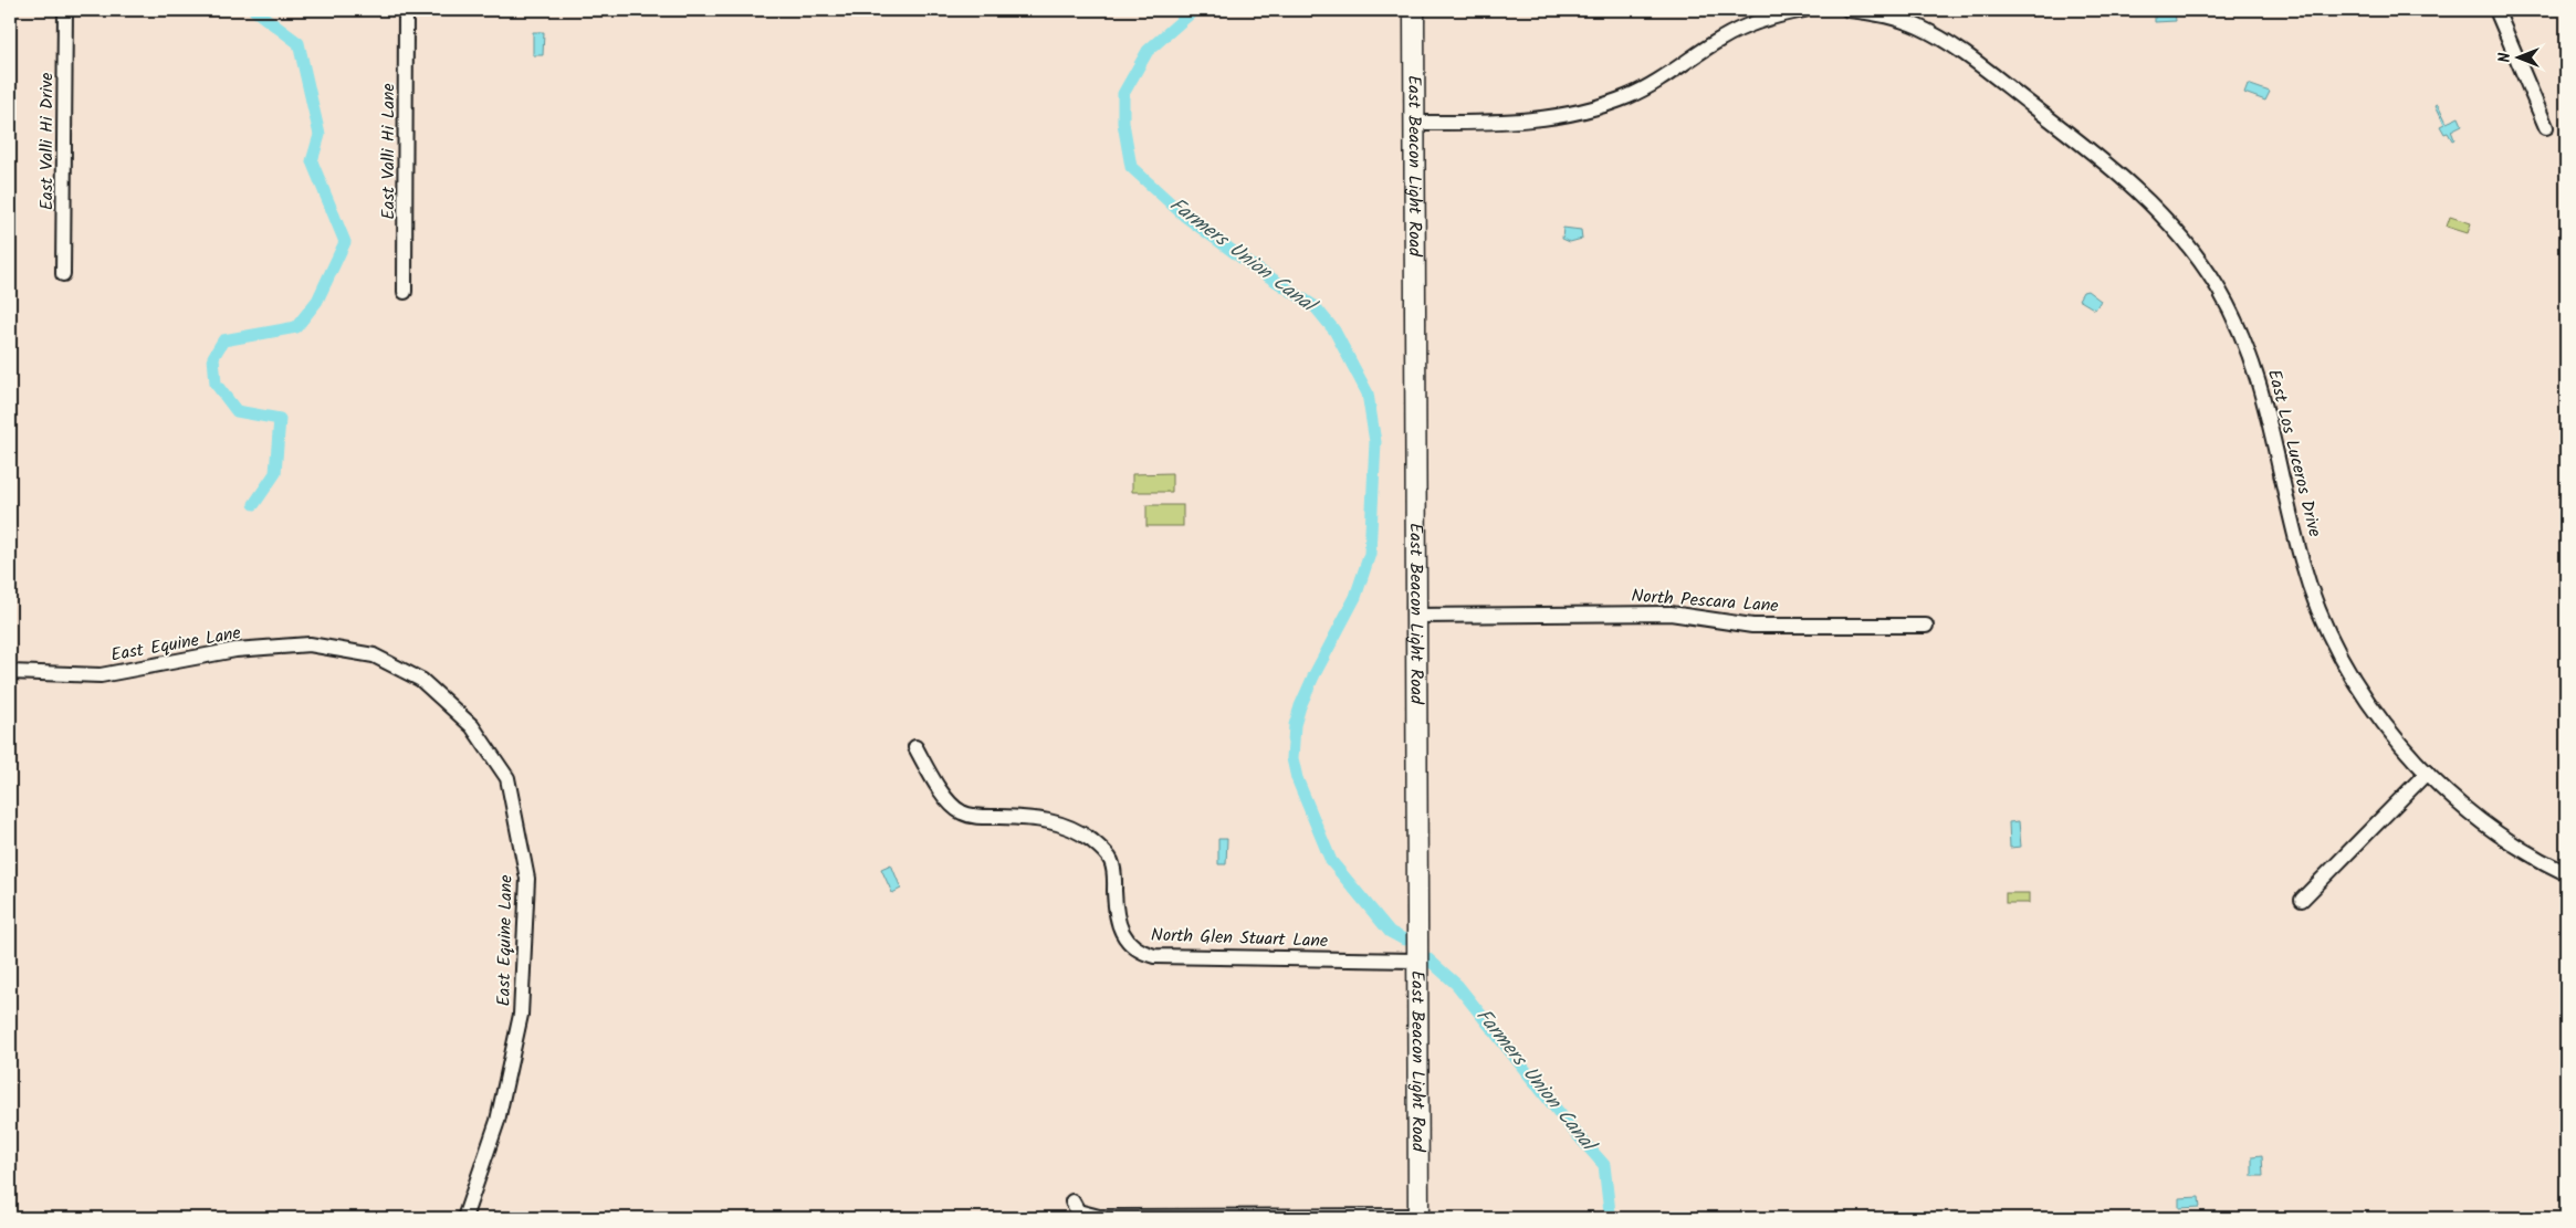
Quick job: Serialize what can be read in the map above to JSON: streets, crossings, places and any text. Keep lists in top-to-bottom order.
{
  "streets": {
    "main road": ["East Beacon Light Road"],
    "street": [
      "East Valli Hi Drive",
      "East Valli Hi Lane",
      "East Los Luceros Drive",
      "North Pescara Lane",
      "East Equine Lane",
      "North Glen Stuart Lane"
    ]
  },
  "crossings": [
    ["East Beacon Light Road", "North Pescara Lane"],
    ["East Beacon Light Road", "North Glen Stuart Lane"]
  ],
  "water": ["Farmers Union Canal"],
  "north": "left"
}
